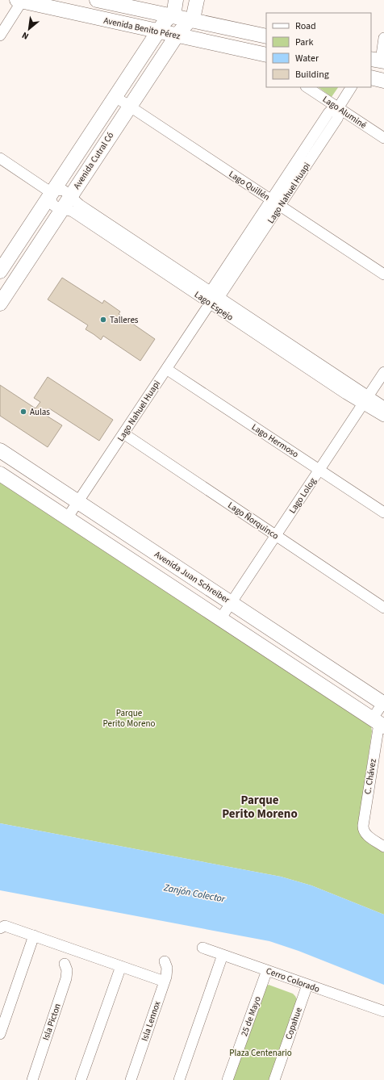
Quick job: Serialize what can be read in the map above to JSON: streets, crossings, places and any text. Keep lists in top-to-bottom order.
{
  "streets": {
    "main road": ["Avenida Benito Pérez", "Avenida Cutral Có", "Avenida Juan Schreiber"],
    "street": [
      "Lago Aluminé",
      "Lago Quillén",
      "Lago Nahuel Huapi",
      "Lago Espejo",
      "Lago Hermoso",
      "Lago Lolog",
      "Lago Ñorquinco",
      "C. Chávez",
      "Cerro Colorado",
      "25 de Mayo",
      "Isla Lennox",
      "Isla Picton",
      "Copahue"
    ]
  },
  "crossings": [
    ["Avenida Benito Pérez", "Avenida Cutral Có"],
    ["Lago Aluminé", "Lago Nahuel Huapi"],
    ["Avenida Cutral Có", "Lago Quillén"],
    ["Avenida Cutral Có", "Lago Espejo"],
    ["Lago Quillén", "Lago Nahuel Huapi"],
    ["Lago Nahuel Huapi", "Lago Espejo"],
    ["Lago Nahuel Huapi", "Lago Hermoso"],
    ["Lago Nahuel Huapi", "Lago Ñorquinco"],
    ["Lago Nahuel Huapi", "Avenida Juan Schreiber"],
    ["Lago Espejo", "Lago Lolog"],
    ["Lago Hermoso", "Lago Lolog"],
    ["Lago Lolog", "Lago Ñorquinco"],
    ["Lago Lolog", "Avenida Juan Schreiber"],
    ["Cerro Colorado", "25 de Mayo"],
    ["Cerro Colorado", "Copahue"]
  ],
  "districts": ["Parque Perito Moreno"],
  "water": ["Zanjón Colector"],
  "parks": ["Parque Perito Moreno", "Plaza Centenario"],
  "places": ["Talleres", "Aulas"],
  "legend": [
    "Road",
    "Park",
    "Water",
    "Building"
  ],
  "north": "bottom left"
}
